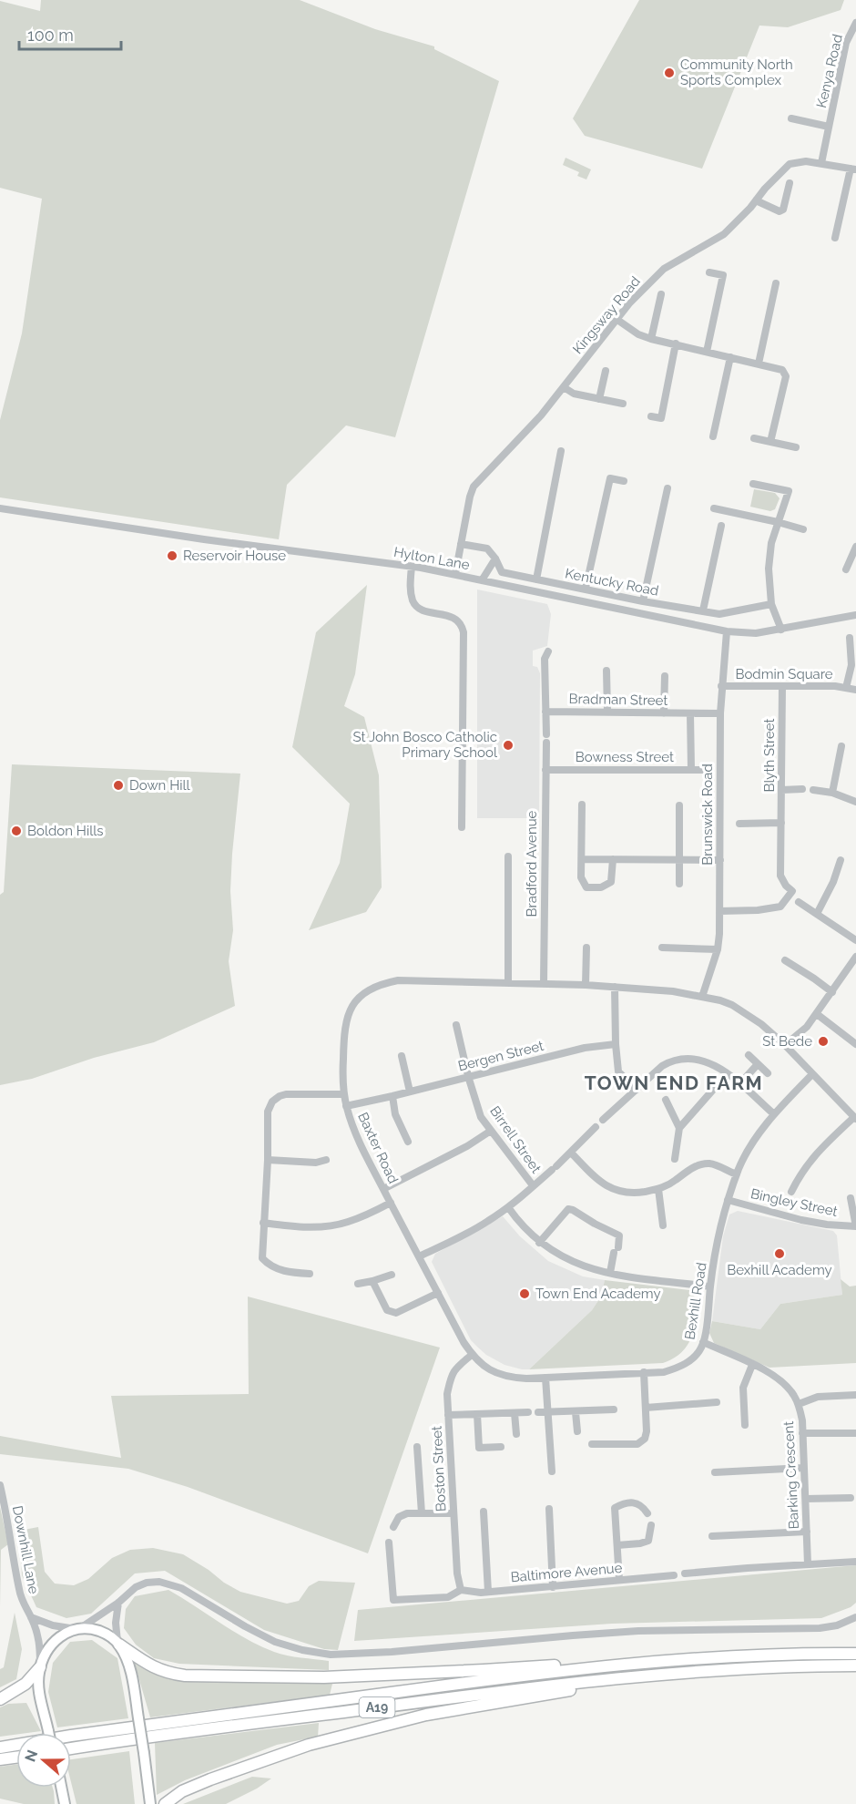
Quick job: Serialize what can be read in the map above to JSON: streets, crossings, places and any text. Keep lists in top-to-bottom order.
{
  "streets": {
    "highway": ["A19"],
    "street": [
      "Kenya Road",
      "Kingsway Road",
      "Hylton Lane",
      "Kentucky Road",
      "Bodmin Square",
      "Bradman Street",
      "Blyth Street",
      "Bowness Street",
      "Brunswick Road",
      "Bradford Avenue",
      "Bergen Street",
      "Birrell Street",
      "Baxter Road",
      "Bingley Street",
      "Bexhill Road",
      "Boston Street",
      "Barking Crescent",
      "Downhill Lane",
      "Baltimore Avenue"
    ]
  },
  "crossings": [
    ["Kenya Road", "Kingsway Road"],
    ["Kingsway Road", "Hylton Lane"],
    ["Kingsway Road", "Kentucky Road"],
    ["Hylton Lane", "Brunswick Road"],
    ["Bodmin Square", "Blyth Street"],
    ["Bodmin Square", "Brunswick Road"],
    ["Bradman Street", "Brunswick Road"],
    ["Bradman Street", "Bradford Avenue"],
    ["Blyth Street", "Brunswick Road"],
    ["Bowness Street", "Bradford Avenue"],
    ["Brunswick Road", "Baxter Road"],
    ["Bradford Avenue", "Baxter Road"],
    ["Bergen Street", "Birrell Street"],
    ["Bergen Street", "Baxter Road"],
    ["Baxter Road", "Bexhill Road"],
    ["Baxter Road", "Boston Street"],
    ["Bingley Street", "Bexhill Road"],
    ["Bexhill Road", "Boston Street"],
    ["Bexhill Road", "Barking Crescent"],
    ["Boston Street", "Baltimore Avenue"]
  ],
  "districts": ["TOWN END FARM"],
  "places": [
    "Community North Sports Complex",
    "Reservoir House",
    "St John Bosco Catholic Primary School",
    "Down Hill",
    "Boldon Hills",
    "St Bede",
    "Bexhill Academy",
    "Town End Academy"
  ],
  "scale_bar": "100 m",
  "north": "left"
}
